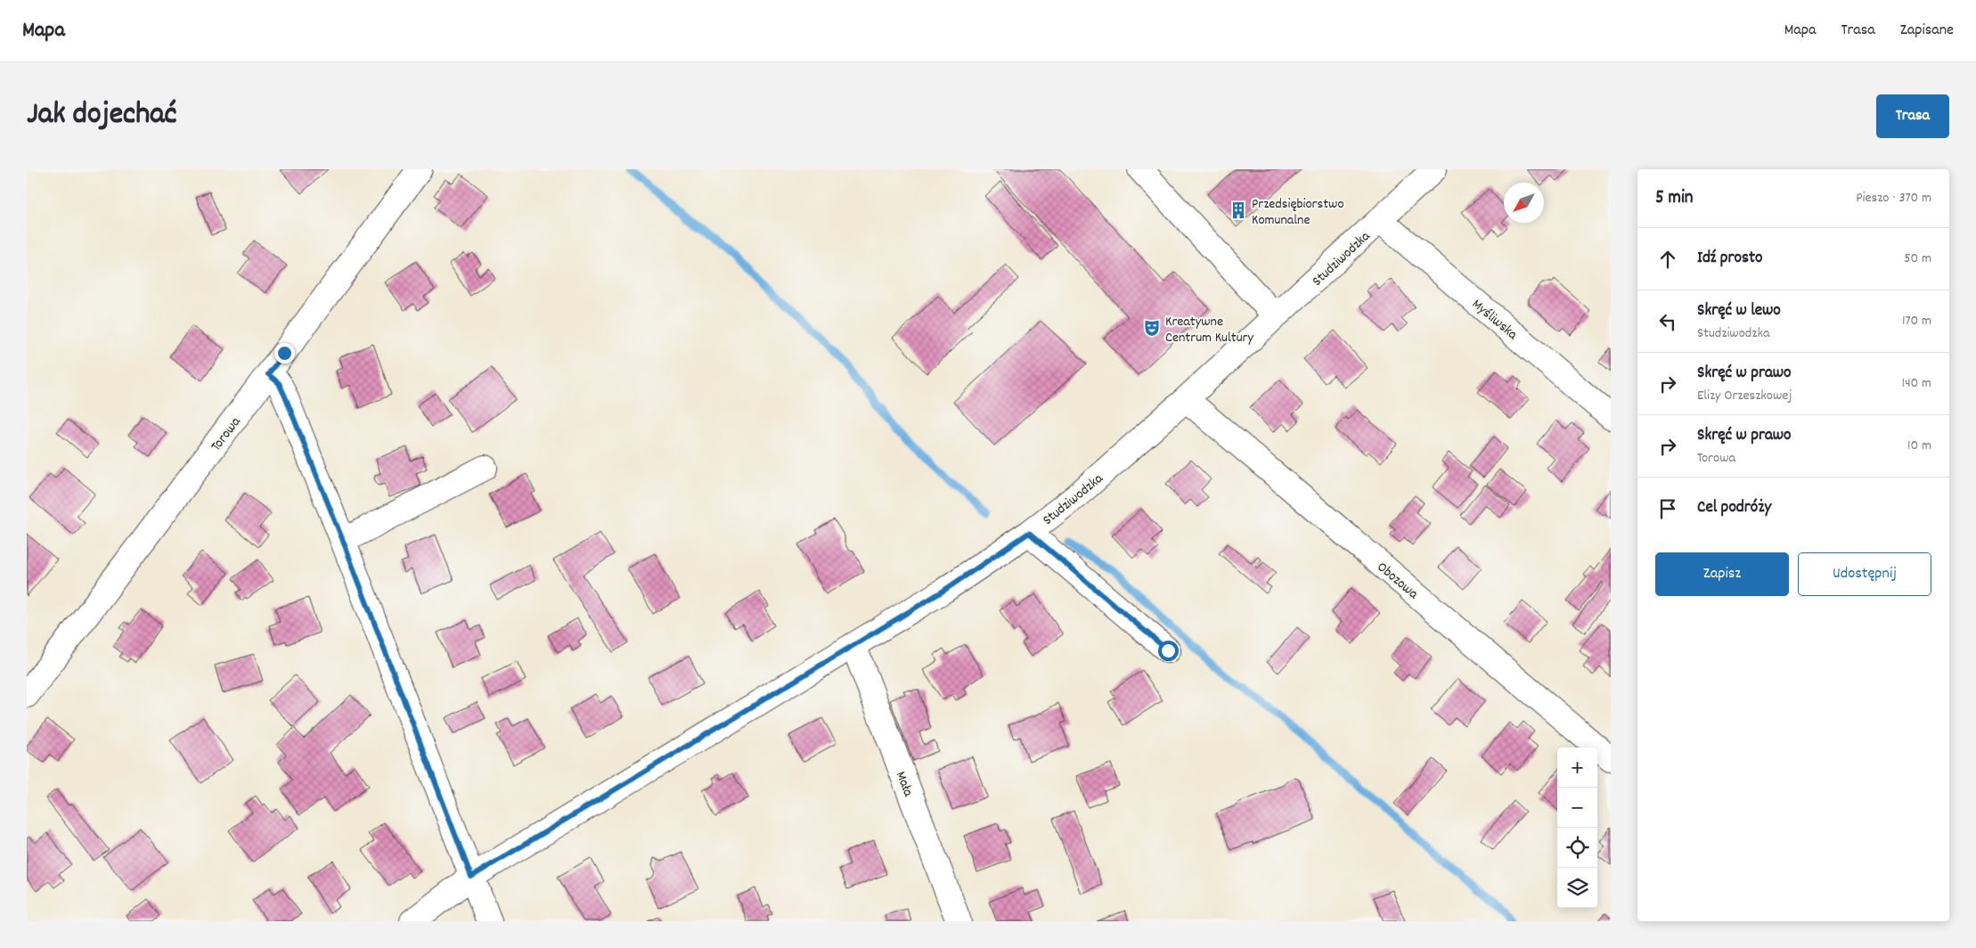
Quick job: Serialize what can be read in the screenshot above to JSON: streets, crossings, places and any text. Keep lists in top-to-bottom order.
{
  "streets": {
    "street": [
      "Studziwodzka",
      "Myśliwska",
      "Torowa",
      "Obozowa",
      "Mała"
    ]
  },
  "crossings": [
    ["Studziwodzka", "Myśliwska"],
    ["Studziwodzka", "Obozowa"],
    ["Studziwodzka", "Mała"]
  ],
  "places": {
    "building": ["Przedsiębiorstwo Komunalne"],
    "theatre": ["Kreatywne Centrum Kultury"]
  },
  "north": "bottom left",
  "page": {
    "header": "Mapa",
    "nav": ["Mapa", "Trasa", "Zapisane"],
    "title": "Jak dojechać",
    "buttons": [
      "Trasa",
      ["Zapisz", "Udostępnij"]
    ],
    "heading": ["5 min", "Pieszo · 370 m"],
    "list": [
      ["Idź prosto", "50 m"],
      ["Skręć w lewo", "Studziwodzka", "170 m"],
      ["Skręć w prawo", "Elizy Orzeszkowej", "140 m"],
      ["Skręć w prawo", "Torowa", "10 m"],
      "Cel podróży"
    ],
    "map_buttons": ["+", "−"]
  }
}
